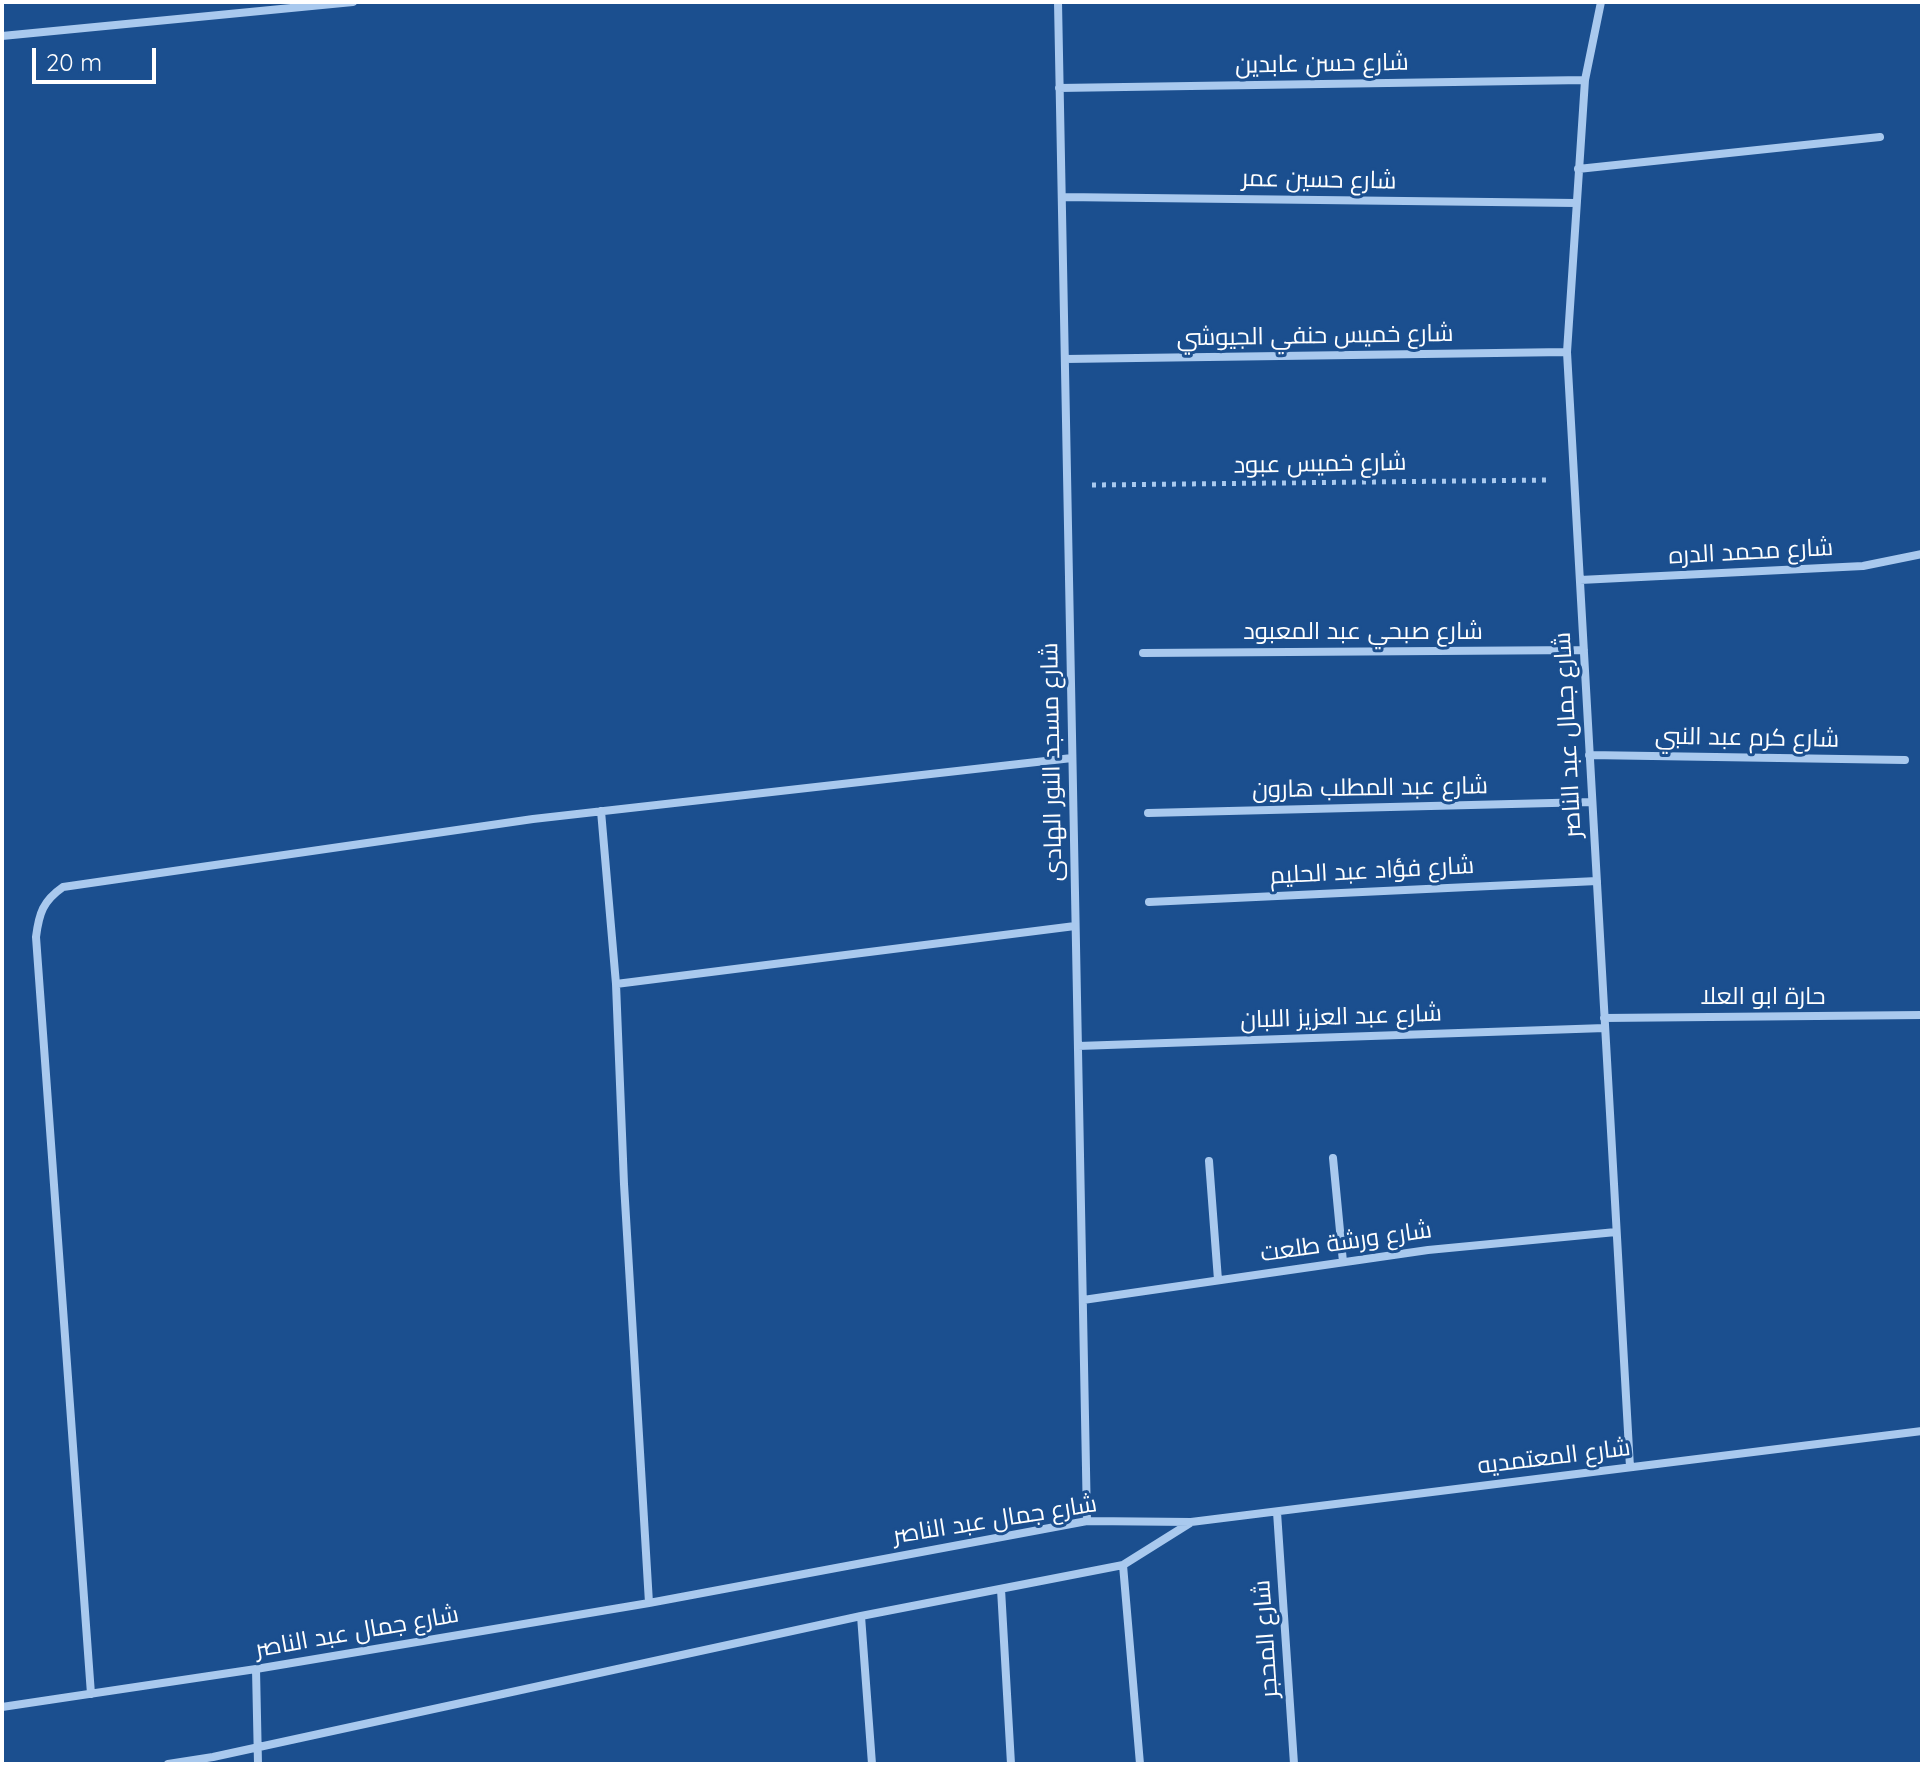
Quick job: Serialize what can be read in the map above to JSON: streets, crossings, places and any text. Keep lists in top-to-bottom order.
{
  "streets": {
    "street": [
      "شارع حسن عابدين",
      "شارع حسين عمر",
      "شارع خميس حنفي الجيوشي",
      "شارع محمد الدره",
      "شارع صبحي عبد المعبود",
      "شارع جمال عبد الناصر",
      "شارع كرم عبد النبي",
      "شارع مسجد النور الهادى",
      "شارع عبد المطلب هارون",
      "شارع فؤاد عبد الحليم",
      "حارة ابو العلا",
      "شارع عبد العزيز اللبان",
      "شارع ورشة طلعت",
      "شارع المعتمديه",
      "شارع المحجر"
    ],
    "path": ["شارع خميس عبود"]
  },
  "crossings": [
    ["شارع حسن عابدين", "شارع جمال عبد الناصر"],
    ["شارع حسن عابدين", "شارع مسجد النور الهادى"],
    ["شارع حسين عمر", "شارع جمال عبد الناصر"],
    ["شارع حسين عمر", "شارع مسجد النور الهادى"],
    ["شارع خميس حنفي الجيوشي", "شارع جمال عبد الناصر"],
    ["شارع خميس حنفي الجيوشي", "شارع مسجد النور الهادى"],
    ["شارع خميس عبود", "شارع جمال عبد الناصر"],
    ["شارع خميس عبود", "شارع مسجد النور الهادى"],
    ["شارع محمد الدره", "شارع جمال عبد الناصر"],
    ["شارع صبحي عبد المعبود", "شارع جمال عبد الناصر"],
    ["شارع جمال عبد الناصر", "شارع كرم عبد النبي"],
    ["شارع جمال عبد الناصر", "شارع مسجد النور الهادى"],
    ["شارع جمال عبد الناصر", "شارع عبد المطلب هارون"],
    ["شارع جمال عبد الناصر", "شارع فؤاد عبد الحليم"],
    ["شارع جمال عبد الناصر", "حارة ابو العلا"],
    ["شارع جمال عبد الناصر", "شارع عبد العزيز اللبان"],
    ["شارع جمال عبد الناصر", "شارع ورشة طلعت"],
    ["شارع جمال عبد الناصر", "شارع المعتمديه"],
    ["شارع مسجد النور الهادى", "شارع عبد العزيز اللبان"],
    ["شارع مسجد النور الهادى", "شارع ورشة طلعت"],
    ["شارع المعتمديه", "شارع المحجر"]
  ],
  "scale_bar": "20 m"
}
